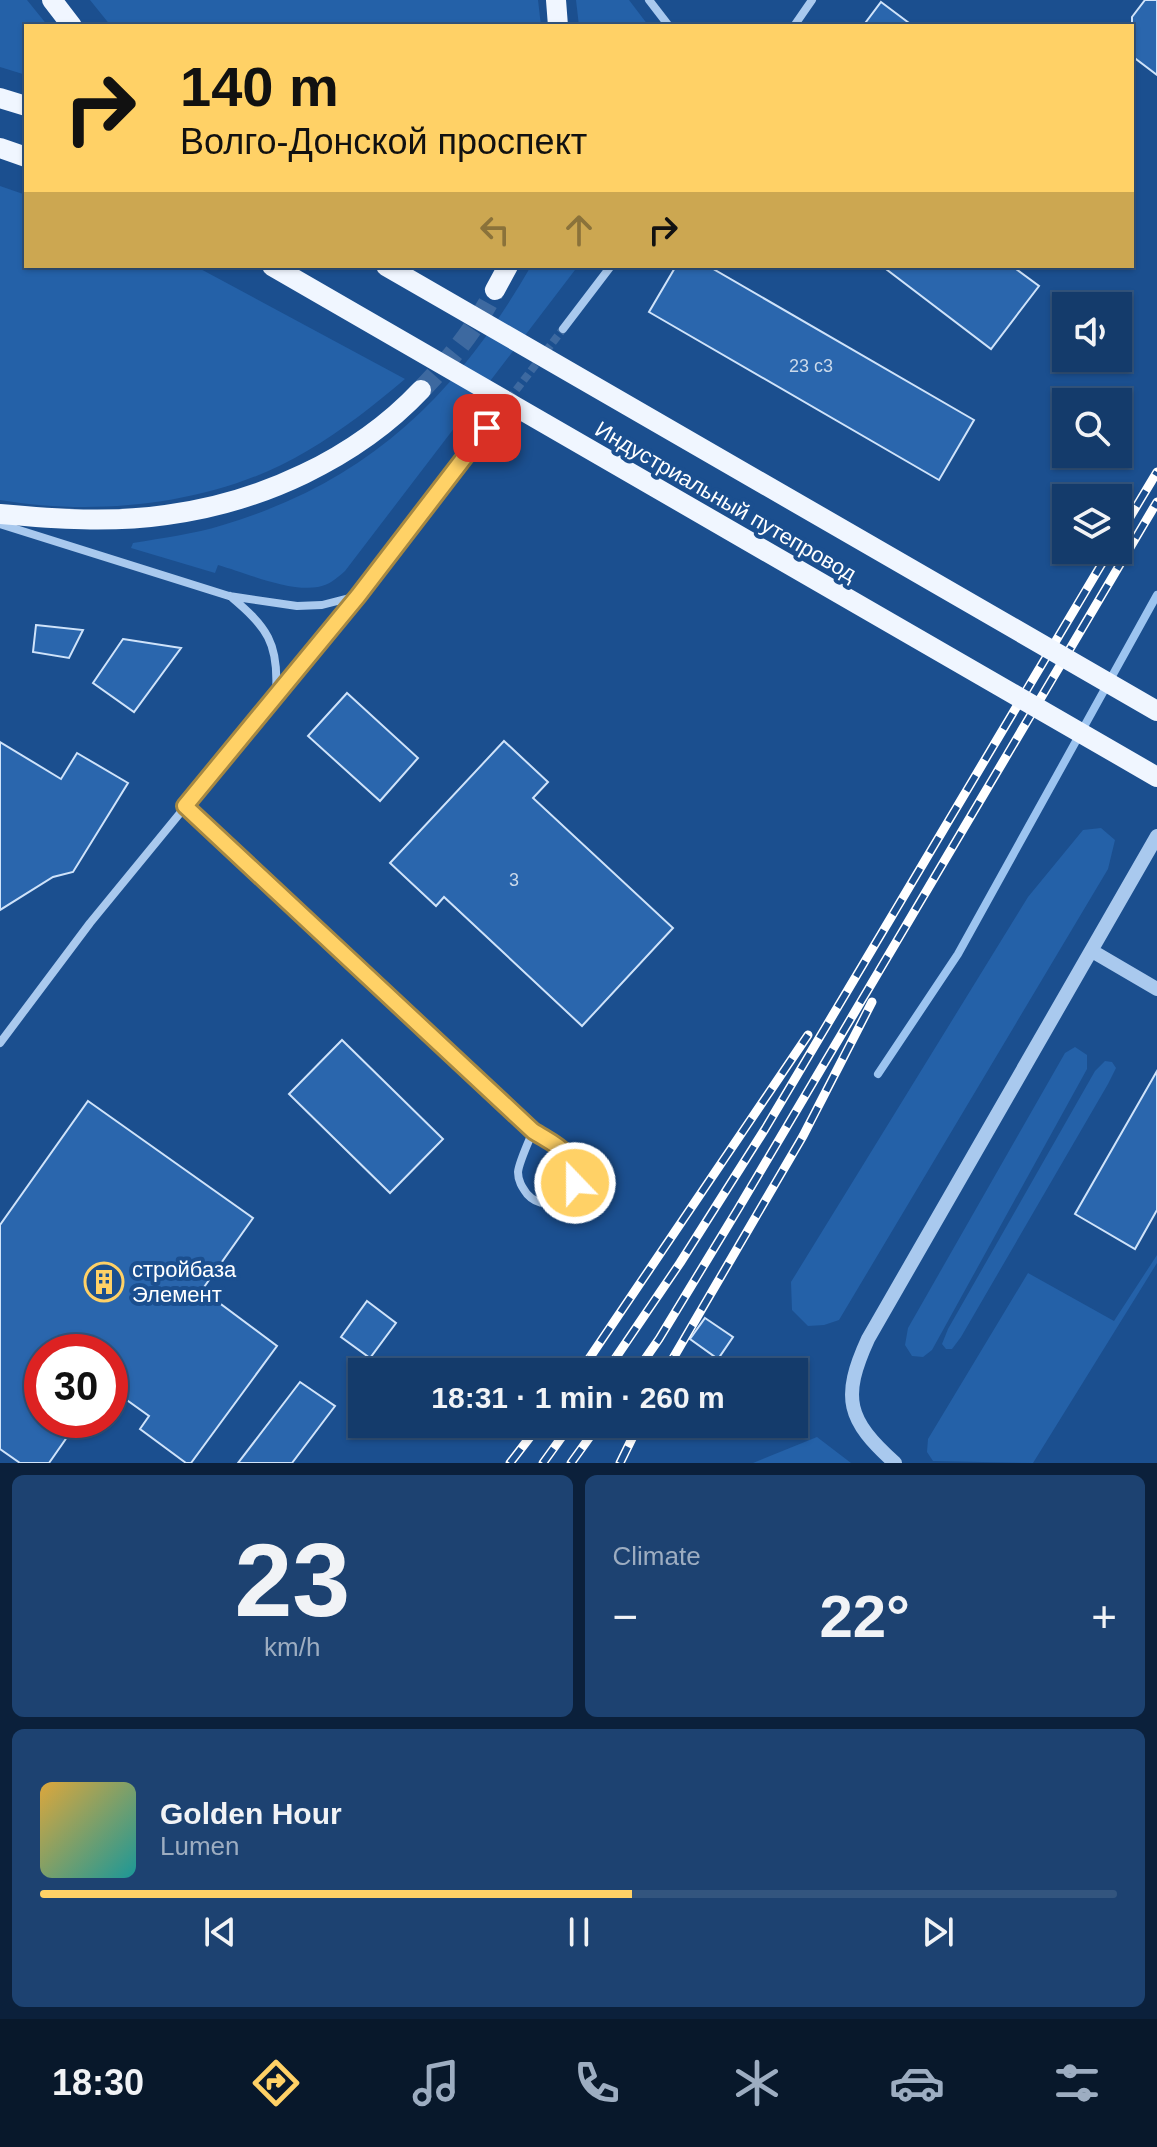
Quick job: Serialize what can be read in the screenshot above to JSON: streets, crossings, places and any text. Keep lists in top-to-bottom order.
{
  "streets": {
    "main road": ["Индустриальный путепровод"]
  },
  "places": {
    "building": ["стройбаза Элемент"]
  },
  "house_numbers": ["23 с3", "3"],
  "page": {
    "turn": ["140 m", "Волго-Донской проспект"],
    "limit": "30",
    "trip": "18:31 · 1 min · 260 m",
    "tile": [
      ["23", "km/h"],
      "Climate"
    ],
    "heat": ["−", "22°", "+"],
    "song": ["Golden Hour", "Lumen"],
    "tabs": "18:30"
  }
}
